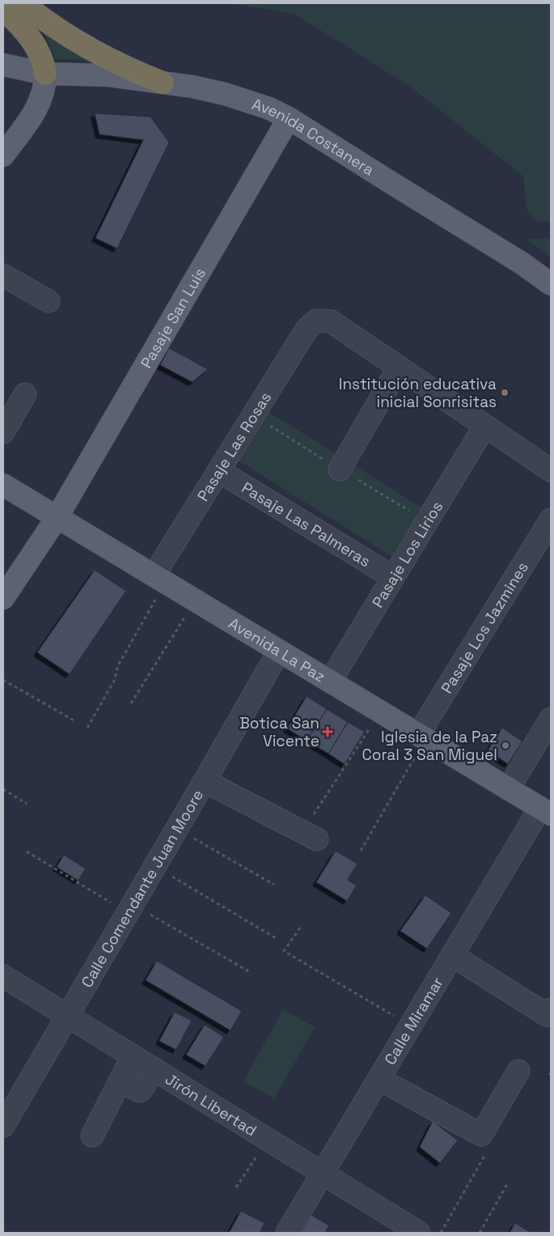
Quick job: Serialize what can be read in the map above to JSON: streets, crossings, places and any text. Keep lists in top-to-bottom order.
{
  "streets": {
    "main road": ["Avenida Costanera", "Pasaje San Luis", "Avenida La Paz"],
    "street": [
      "Pasaje Las Rosas",
      "Pasaje Las Palmeras",
      "Pasaje Los Lirios",
      "Pasaje Los Jazmines",
      "Calle Comendante Juan Moore",
      "Calle Miramar",
      "Jirón Libertad"
    ]
  },
  "crossings": [
    ["Avenida Costanera", "Pasaje San Luis"],
    ["Pasaje San Luis", "Avenida La Paz"],
    ["Pasaje Las Rosas", "Pasaje Las Palmeras"],
    ["Pasaje Las Rosas", "Avenida La Paz"],
    ["Pasaje Las Palmeras", "Pasaje Los Lirios"],
    ["Pasaje Los Lirios", "Avenida La Paz"],
    ["Pasaje Los Jazmines", "Avenida La Paz"],
    ["Avenida La Paz", "Calle Comendante Juan Moore"],
    ["Avenida La Paz", "Calle Miramar"],
    ["Calle Comendante Juan Moore", "Jirón Libertad"],
    ["Calle Miramar", "Jirón Libertad"]
  ],
  "places": {
    "other": ["Institución educativa inicial Sonrisitas", "Iglesia de la Paz Coral 3 San Miguel"],
    "health": ["Botica San Vicente"]
  }
}
